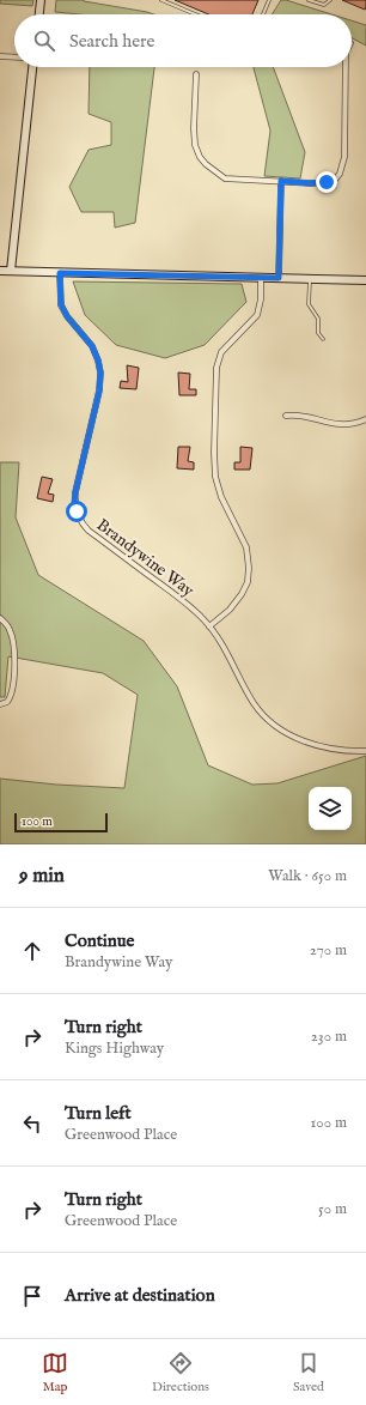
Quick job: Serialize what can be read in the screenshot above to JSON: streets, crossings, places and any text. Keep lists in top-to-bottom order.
{
  "streets": {
    "street": ["Brandywine Way"]
  },
  "scale_bar": "100 m",
  "page": {
    "search": "Search here",
    "scale": "100 m",
    "heading": ["9 min", "Walk · 650 m"],
    "list": [
      ["Continue", "Brandywine Way", "270 m"],
      ["Turn right", "Kings Highway", "230 m"],
      ["Turn left", "Greenwood Place", "100 m"],
      ["Turn right", "Greenwood Place", "50 m"],
      "Arrive at destination"
    ],
    "nav": ["Map", "Directions", "Saved"]
  }
}
